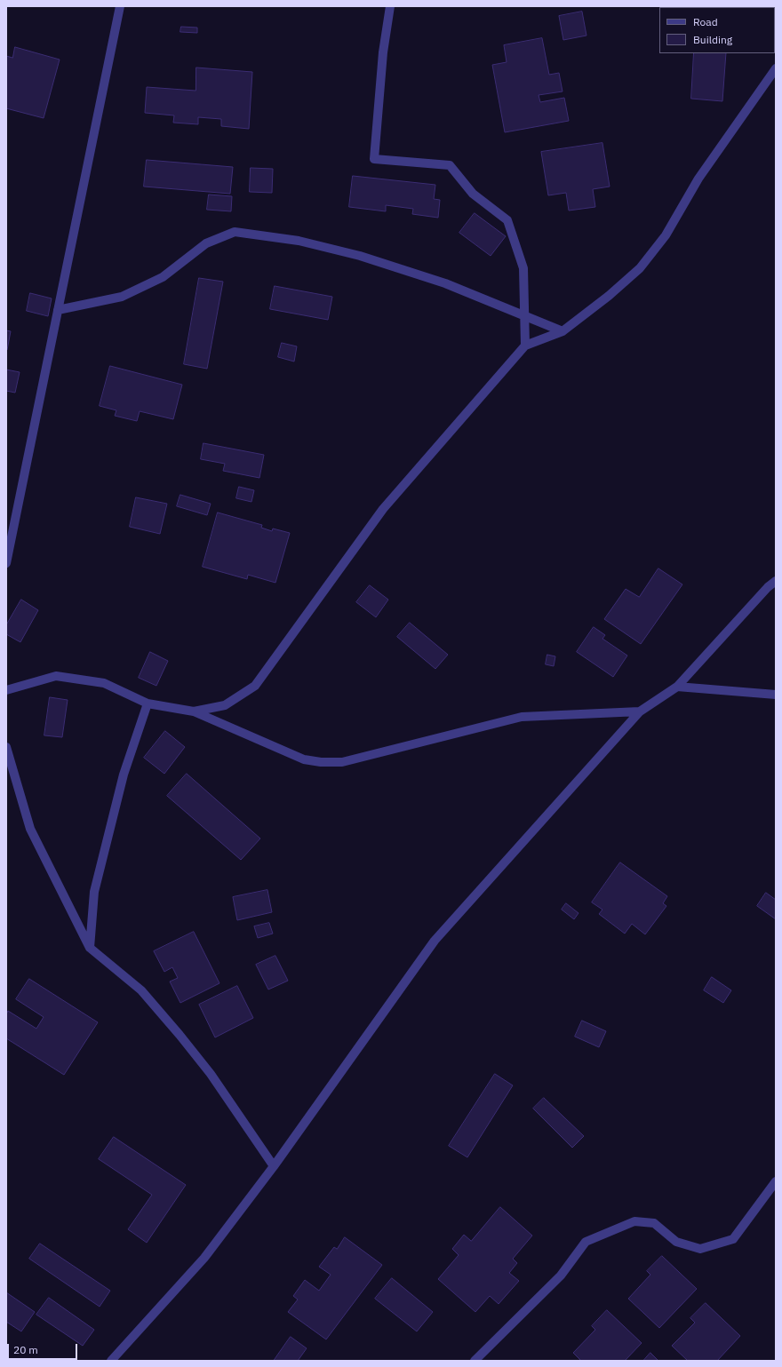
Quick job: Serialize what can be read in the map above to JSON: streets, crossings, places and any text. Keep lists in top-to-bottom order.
{
  "legend": ["Road", "Building"],
  "scale_bar": "20 m"
}
